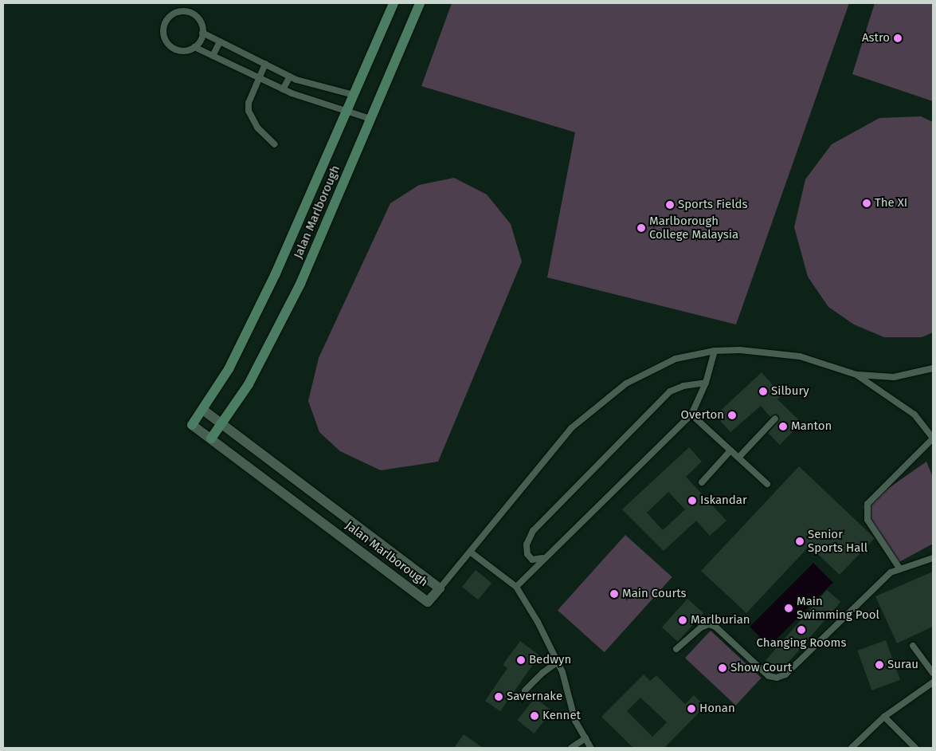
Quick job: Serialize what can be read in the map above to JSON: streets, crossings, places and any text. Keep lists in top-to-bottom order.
{
  "streets": {
    "street": ["Jalan Marlborough"]
  },
  "places": [
    "Astro",
    "The XI",
    "Sports Fields",
    "Marlborough College Malaysia",
    "Silbury",
    "Overton",
    "Manton",
    "Iskandar",
    "Senior Sports Hall",
    "Main Courts",
    "Main Swimming Pool",
    "Marlburian",
    "Changing Rooms",
    "Bedwyn",
    "Surau",
    "Show Court",
    "Savernake",
    "Honan",
    "Kennet"
  ]
}
